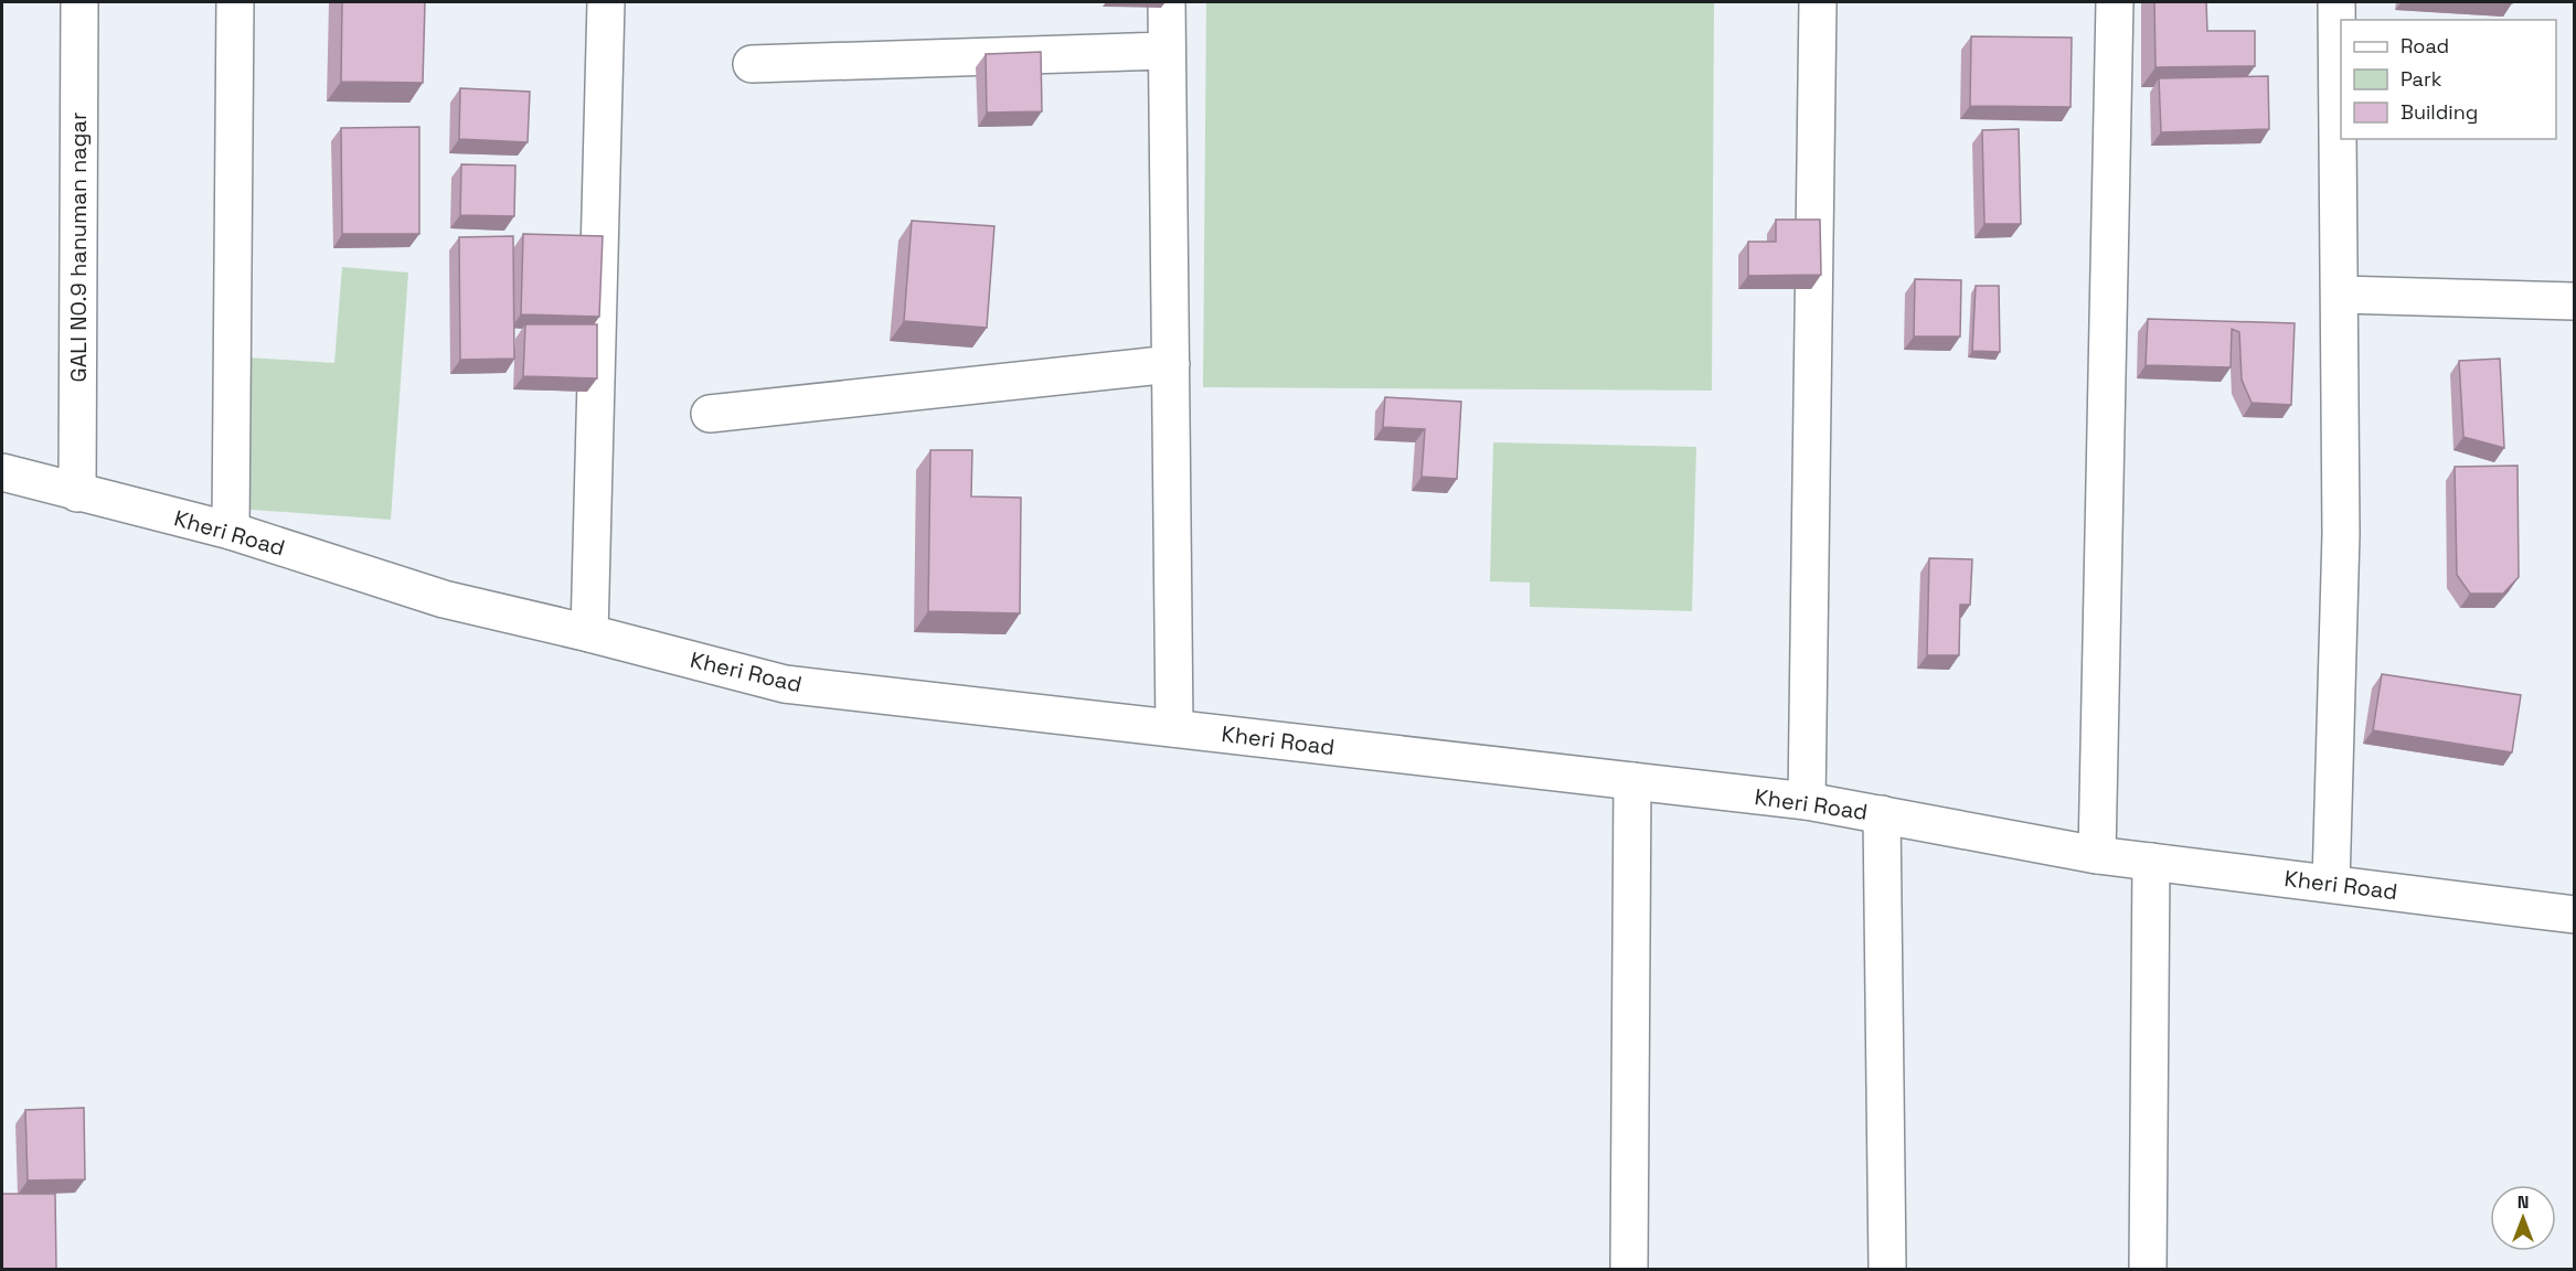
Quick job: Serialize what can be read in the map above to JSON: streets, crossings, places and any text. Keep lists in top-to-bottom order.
{
  "streets": {
    "street": ["GALI NO.9 hanuman nagar", "Kheri Road"]
  },
  "crossings": [
    ["GALI NO.9 hanuman nagar", "Kheri Road"]
  ],
  "legend": ["Road", "Park", "Building"],
  "north": "top"
}
